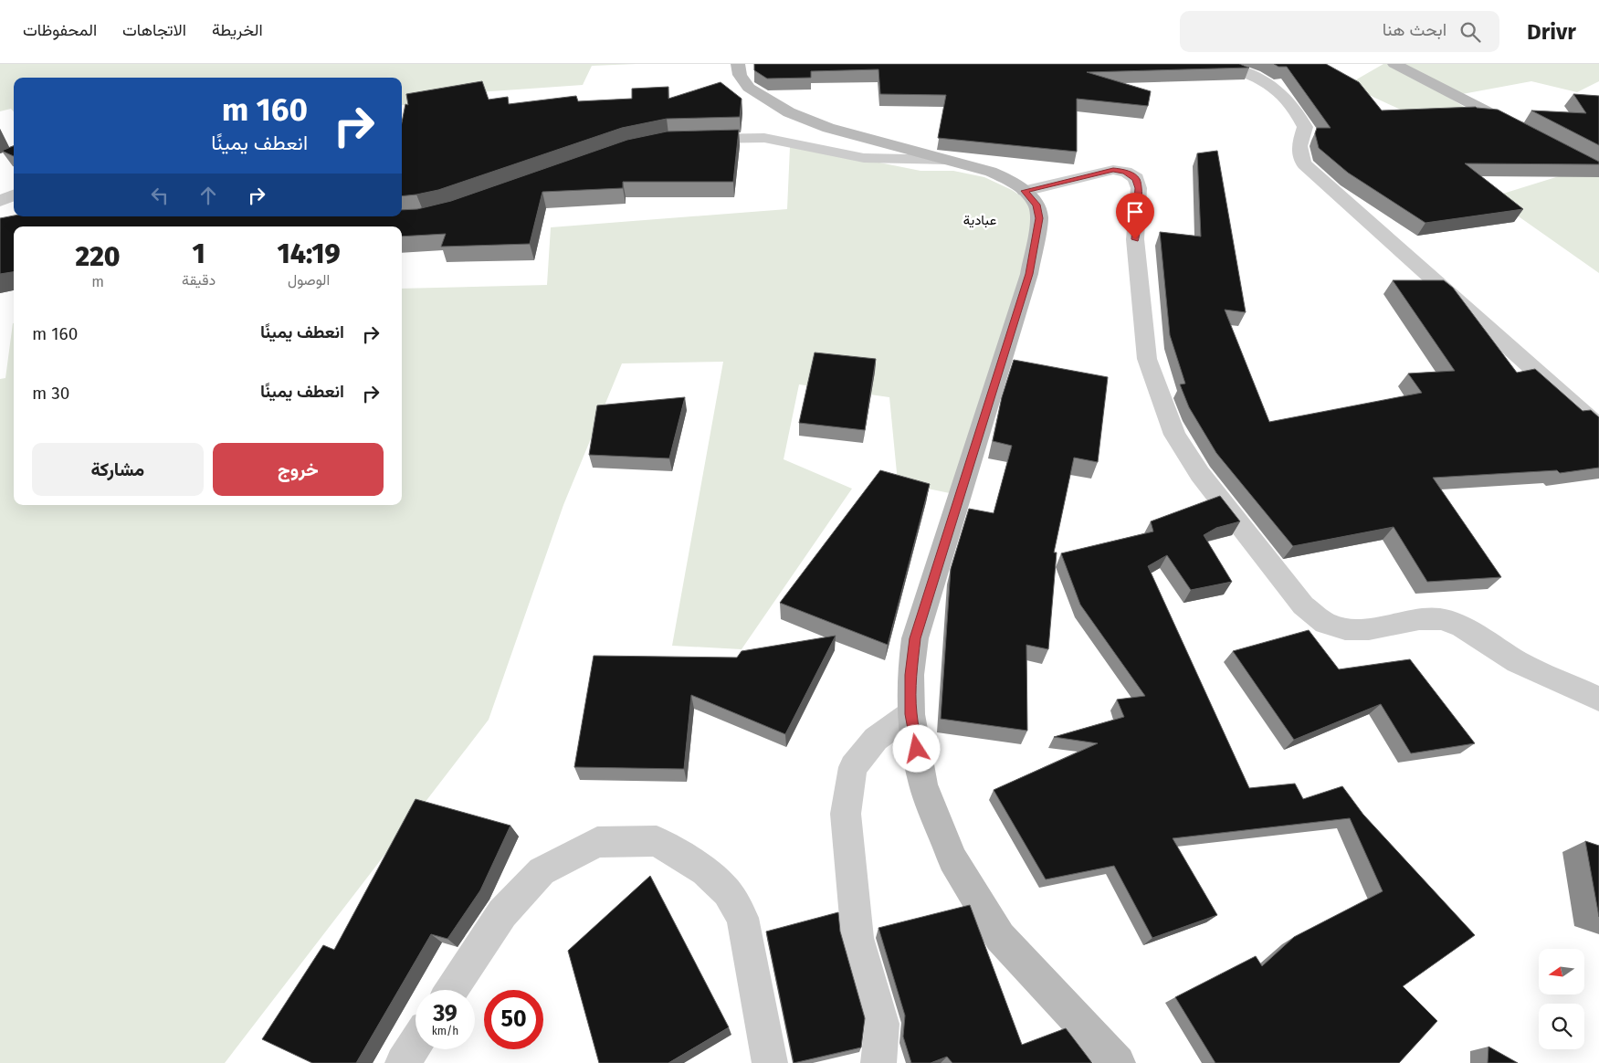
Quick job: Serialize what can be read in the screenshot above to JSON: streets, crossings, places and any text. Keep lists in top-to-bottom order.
{
  "districts": ["عبادية"],
  "north": "left",
  "page": {
    "header": "Drivr",
    "search": "ابحث هنا",
    "nav": ["الخريطة", "الاتجاهات", "المحفوظات"],
    "turn": ["160 m", "انعطف يمينًا"],
    "eta": [
      "14:19",
      "الوصول",
      "1",
      "دقيقة",
      "220",
      "m"
    ],
    "list": [
      {
        "name": "انعطف يمينًا",
        "value": "160 m"
      },
      {
        "name": "انعطف يمينًا",
        "value": "30 m"
      }
    ],
    "buttons": ["خروج", "مشاركة"],
    "speed": "39 km/h",
    "limit": "50"
  }
}
